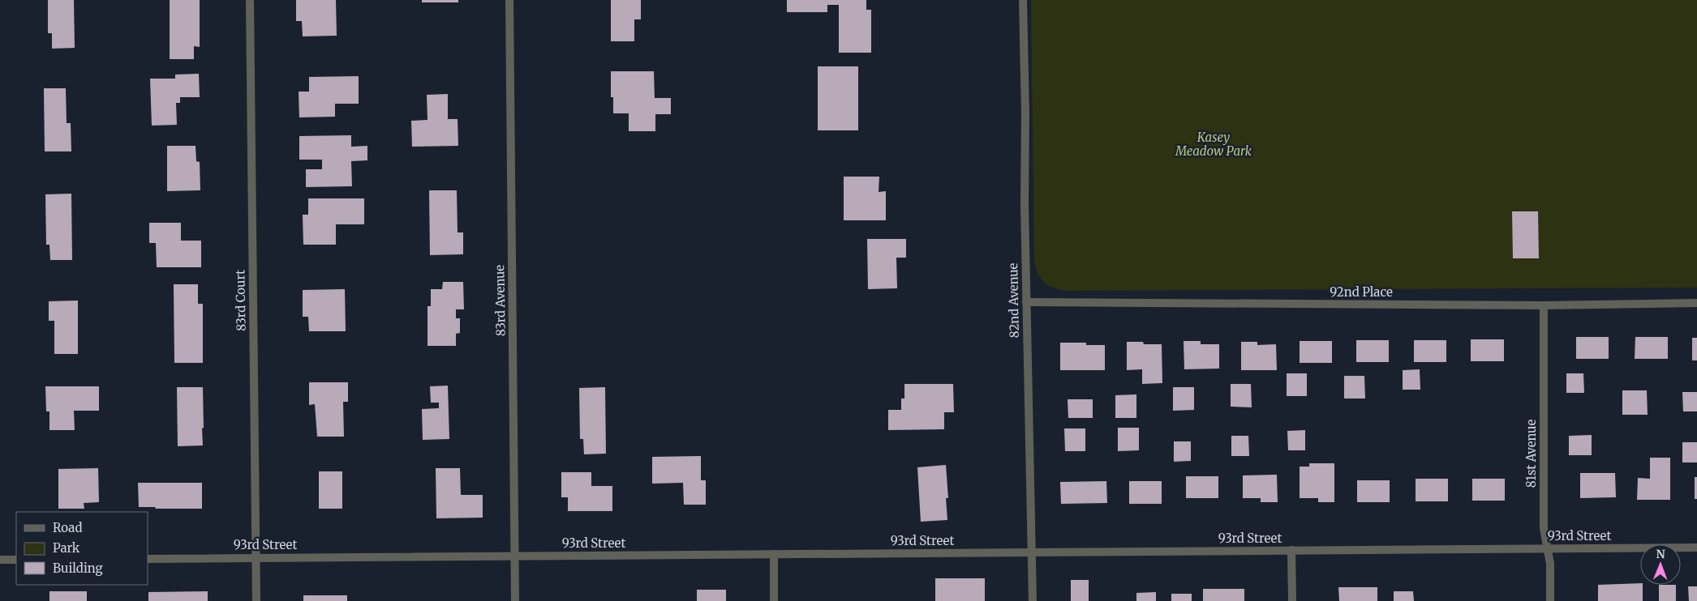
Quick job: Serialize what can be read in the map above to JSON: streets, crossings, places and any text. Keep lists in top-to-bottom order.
{
  "streets": {
    "street": [
      "92nd Place",
      "83rd Court",
      "83rd Avenue",
      "82nd Avenue",
      "81st Avenue",
      "93rd Street"
    ]
  },
  "crossings": [
    ["92nd Place", "82nd Avenue"],
    ["92nd Place", "81st Avenue"],
    ["83rd Court", "93rd Street"],
    ["83rd Avenue", "93rd Street"],
    ["82nd Avenue", "93rd Street"],
    ["81st Avenue", "93rd Street"]
  ],
  "parks": ["Kasey Meadow Park"],
  "legend": ["Road", "Park", "Building"],
  "north": "top"
}
